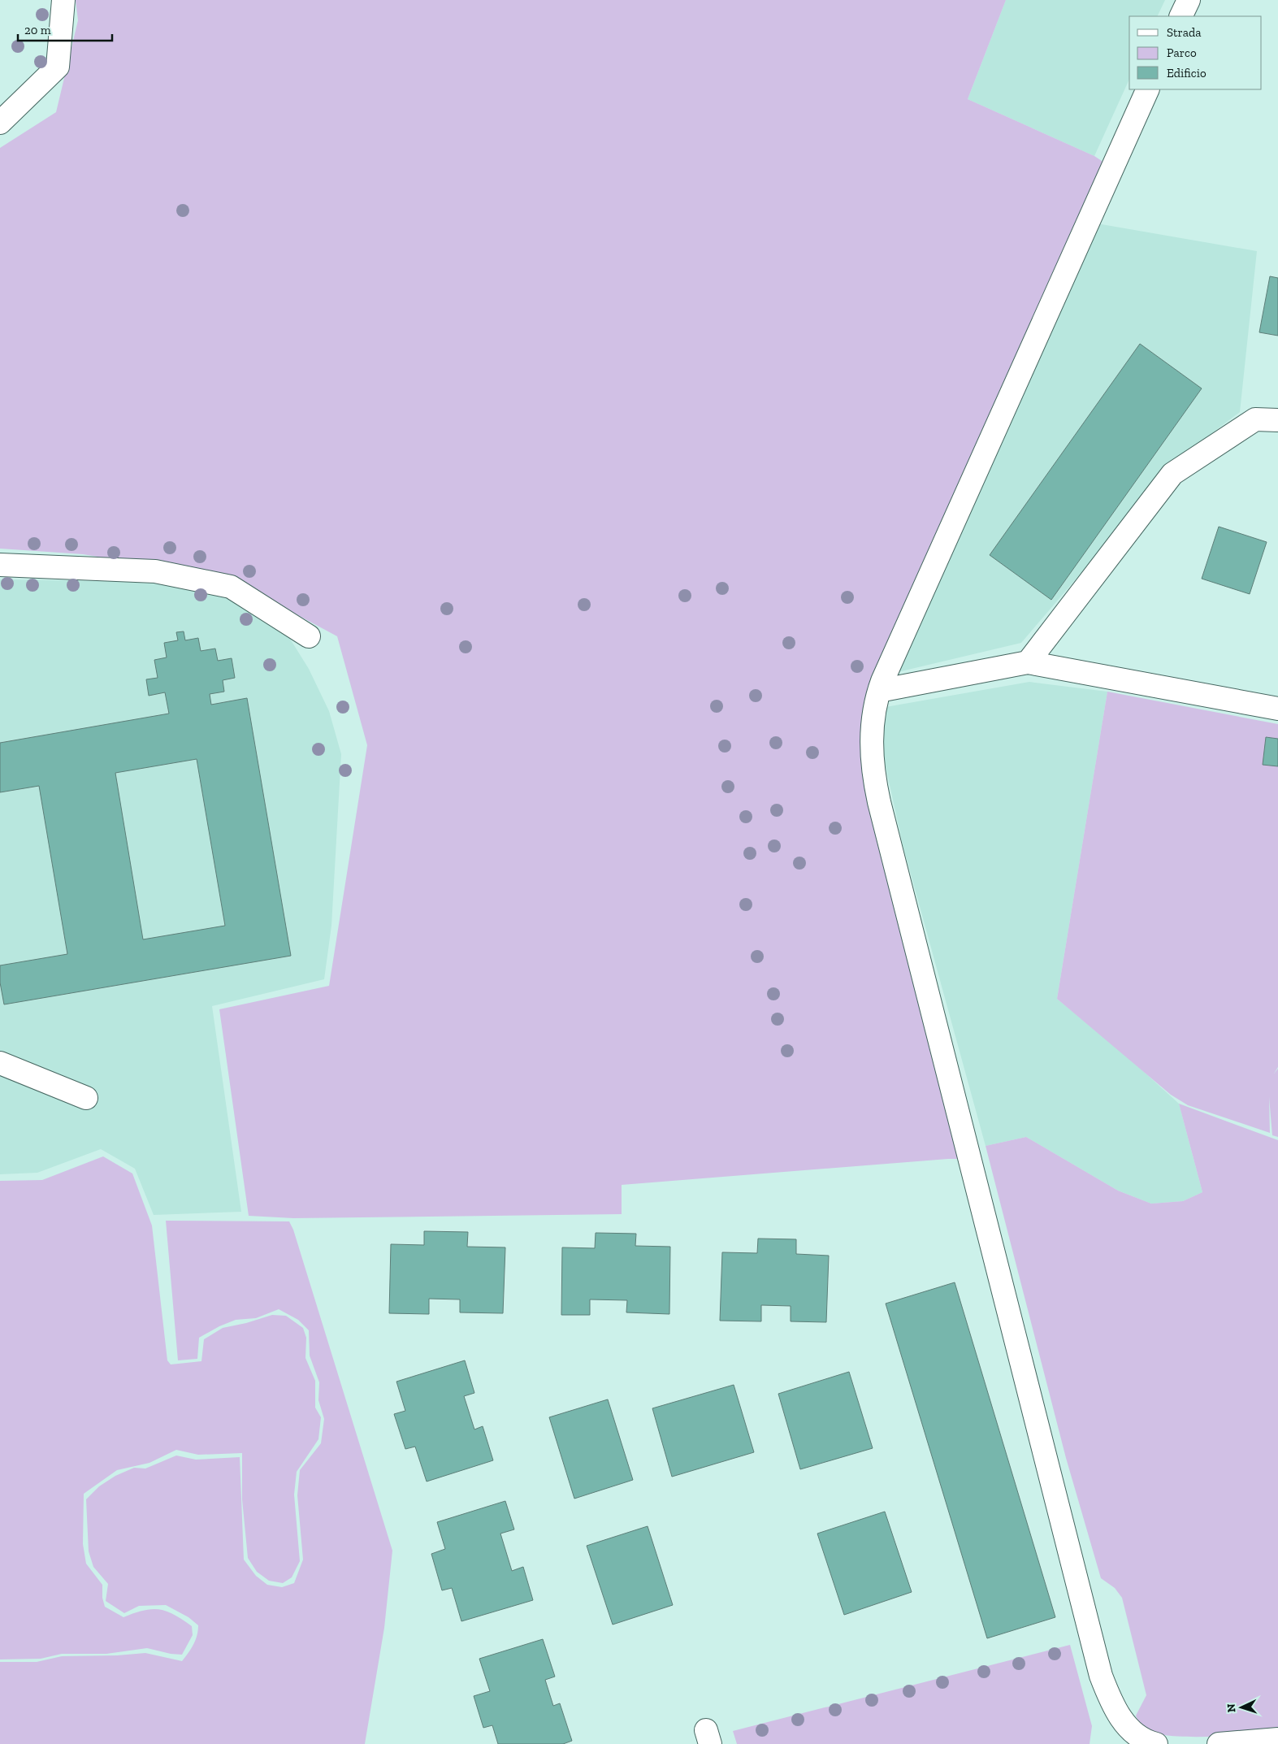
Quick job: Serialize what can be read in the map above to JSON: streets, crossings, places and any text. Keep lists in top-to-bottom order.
{
  "legend": ["Strada", "Parco", "Edificio"],
  "scale_bar": "20 m",
  "north": "left"
}
